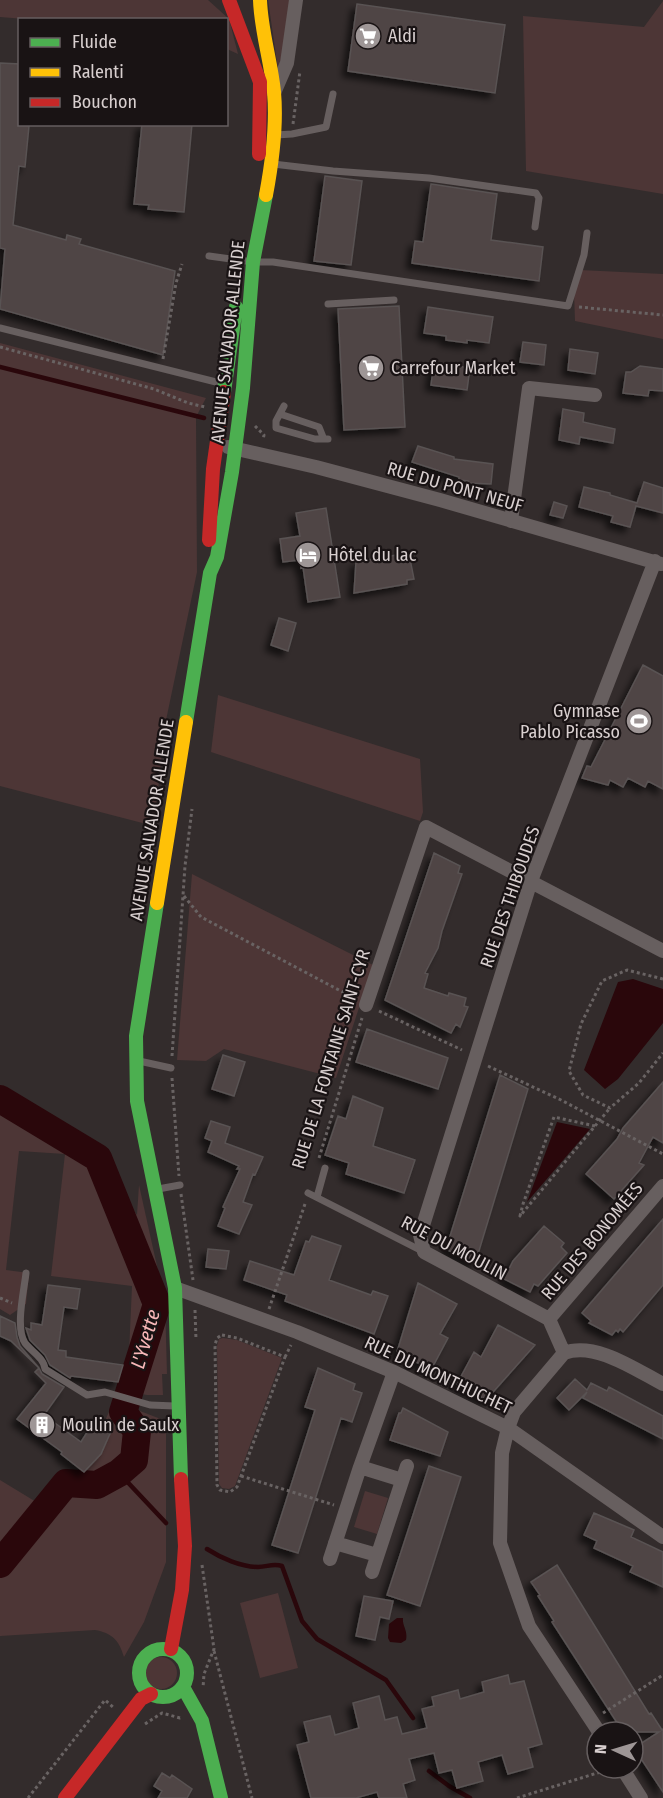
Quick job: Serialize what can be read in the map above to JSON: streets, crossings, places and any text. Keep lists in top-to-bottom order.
{
  "streets": {
    "main road": ["AVENUE SALVADOR ALLENDE"],
    "street": [
      "RUE DU PONT NEUF",
      "RUE DES THIBOUDES",
      "RUE DE LA FONTAINE SAINT-CYR",
      "RUE DES BONOMÉES",
      "RUE DU MOULIN",
      "RUE DU MONTHUCHET"
    ]
  },
  "crossings": [
    ["AVENUE SALVADOR ALLENDE", "RUE DU PONT NEUF"],
    ["AVENUE SALVADOR ALLENDE", "RUE DU MONTHUCHET"],
    ["RUE DU PONT NEUF", "RUE DES THIBOUDES"],
    ["RUE DES THIBOUDES", "RUE DE LA FONTAINE SAINT-CYR"],
    ["RUE DES THIBOUDES", "RUE DU MOULIN"],
    ["RUE DE LA FONTAINE SAINT-CYR", "RUE DU MOULIN"],
    ["RUE DES BONOMÉES", "RUE DU MOULIN"]
  ],
  "water": ["L'Yvette"],
  "places": {
    "supermarket": ["Aldi", "Carrefour Market"],
    "hotel": ["Hôtel du lac"],
    "sports": ["Gymnase Pablo Picasso"],
    "building": ["Moulin de Saulx"]
  },
  "legend": ["Fluide", "Ralenti", "Bouchon"],
  "north": "left"
}
